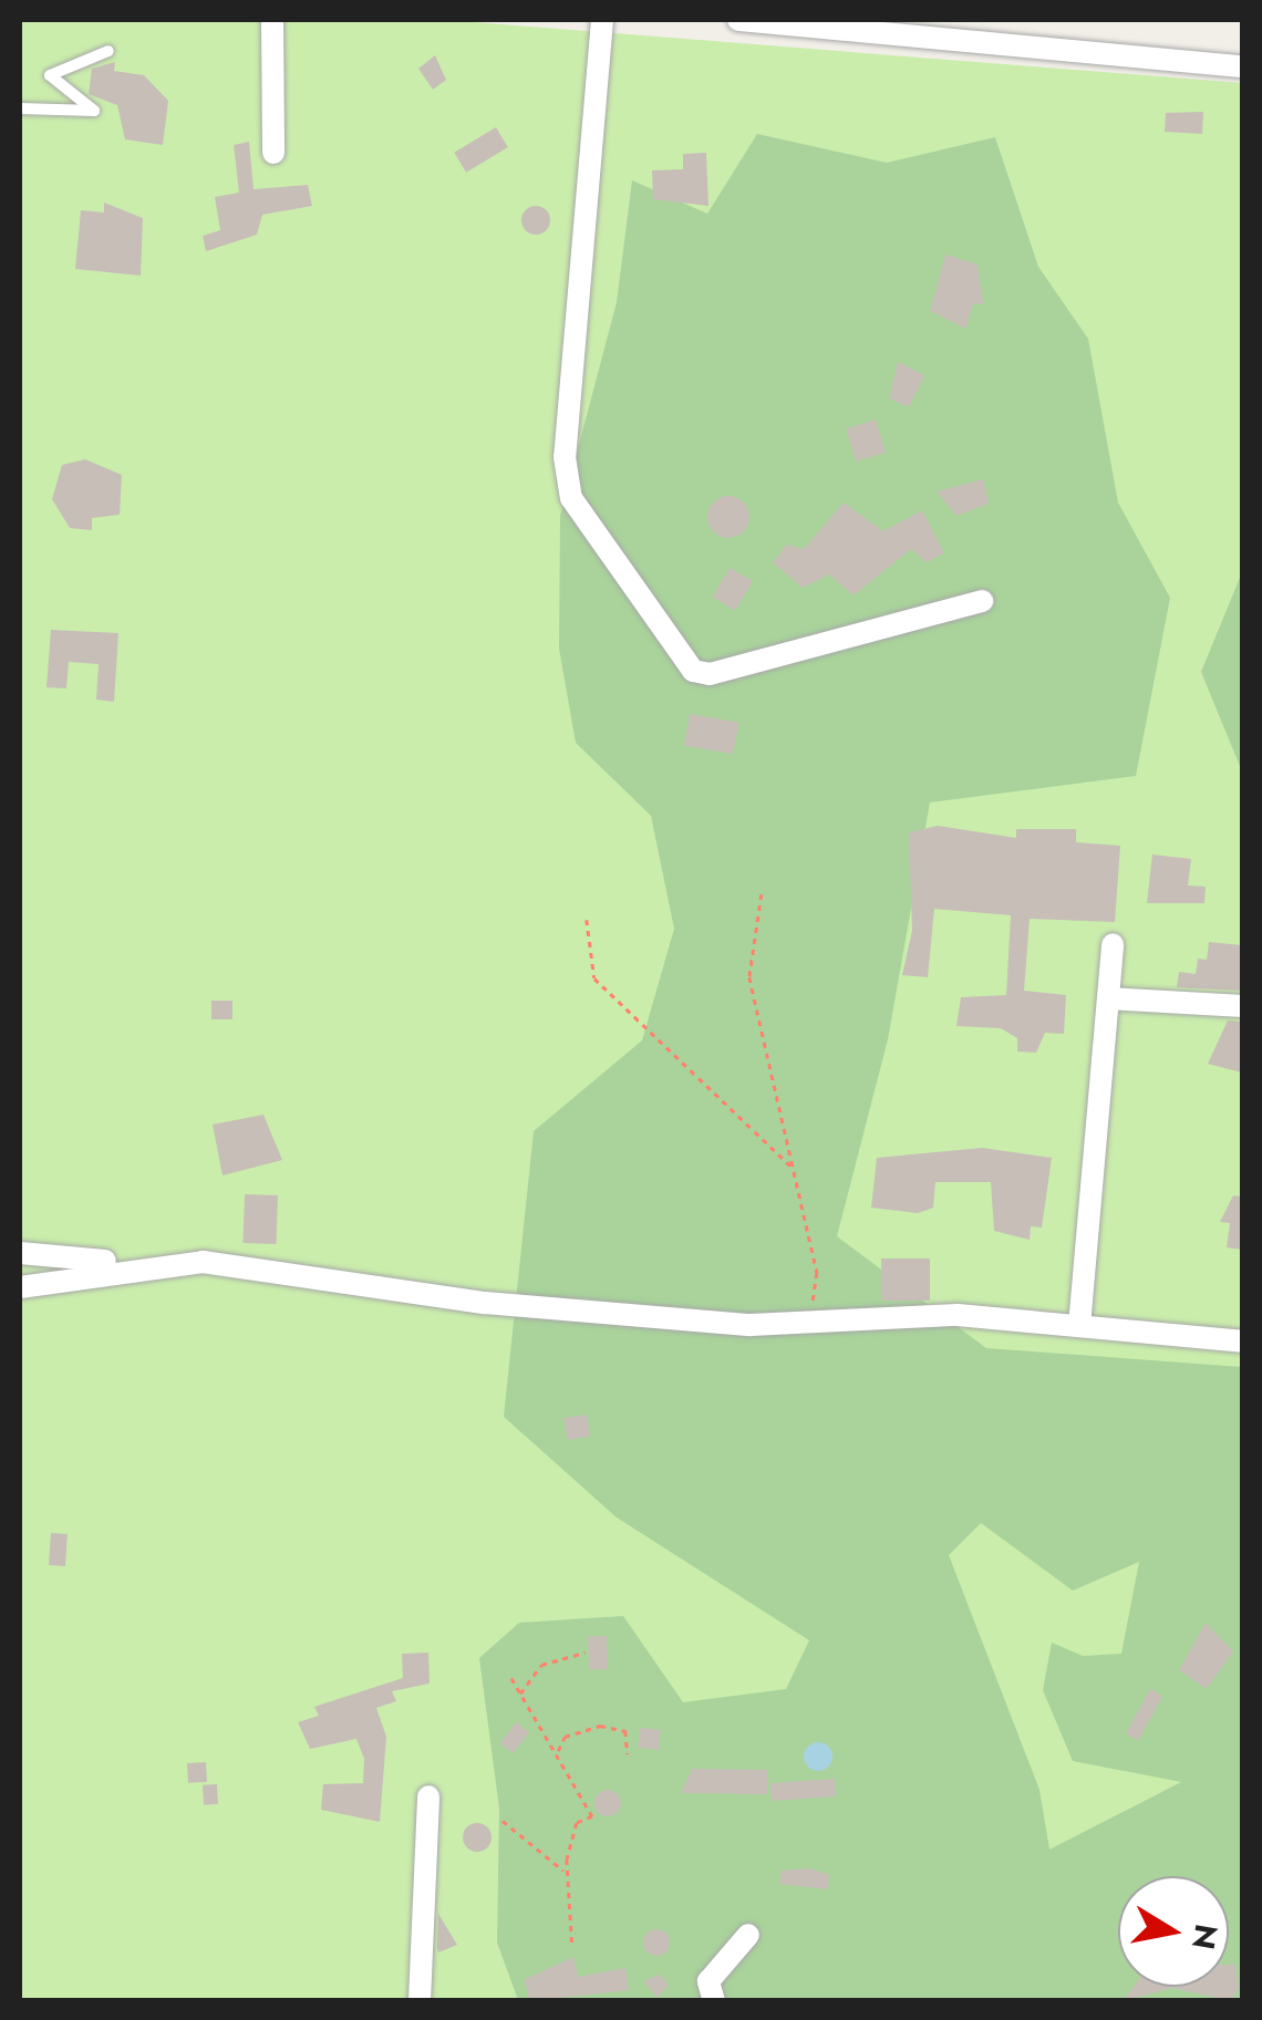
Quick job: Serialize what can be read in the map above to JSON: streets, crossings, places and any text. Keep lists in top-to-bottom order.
{
  "north": "right"
}
